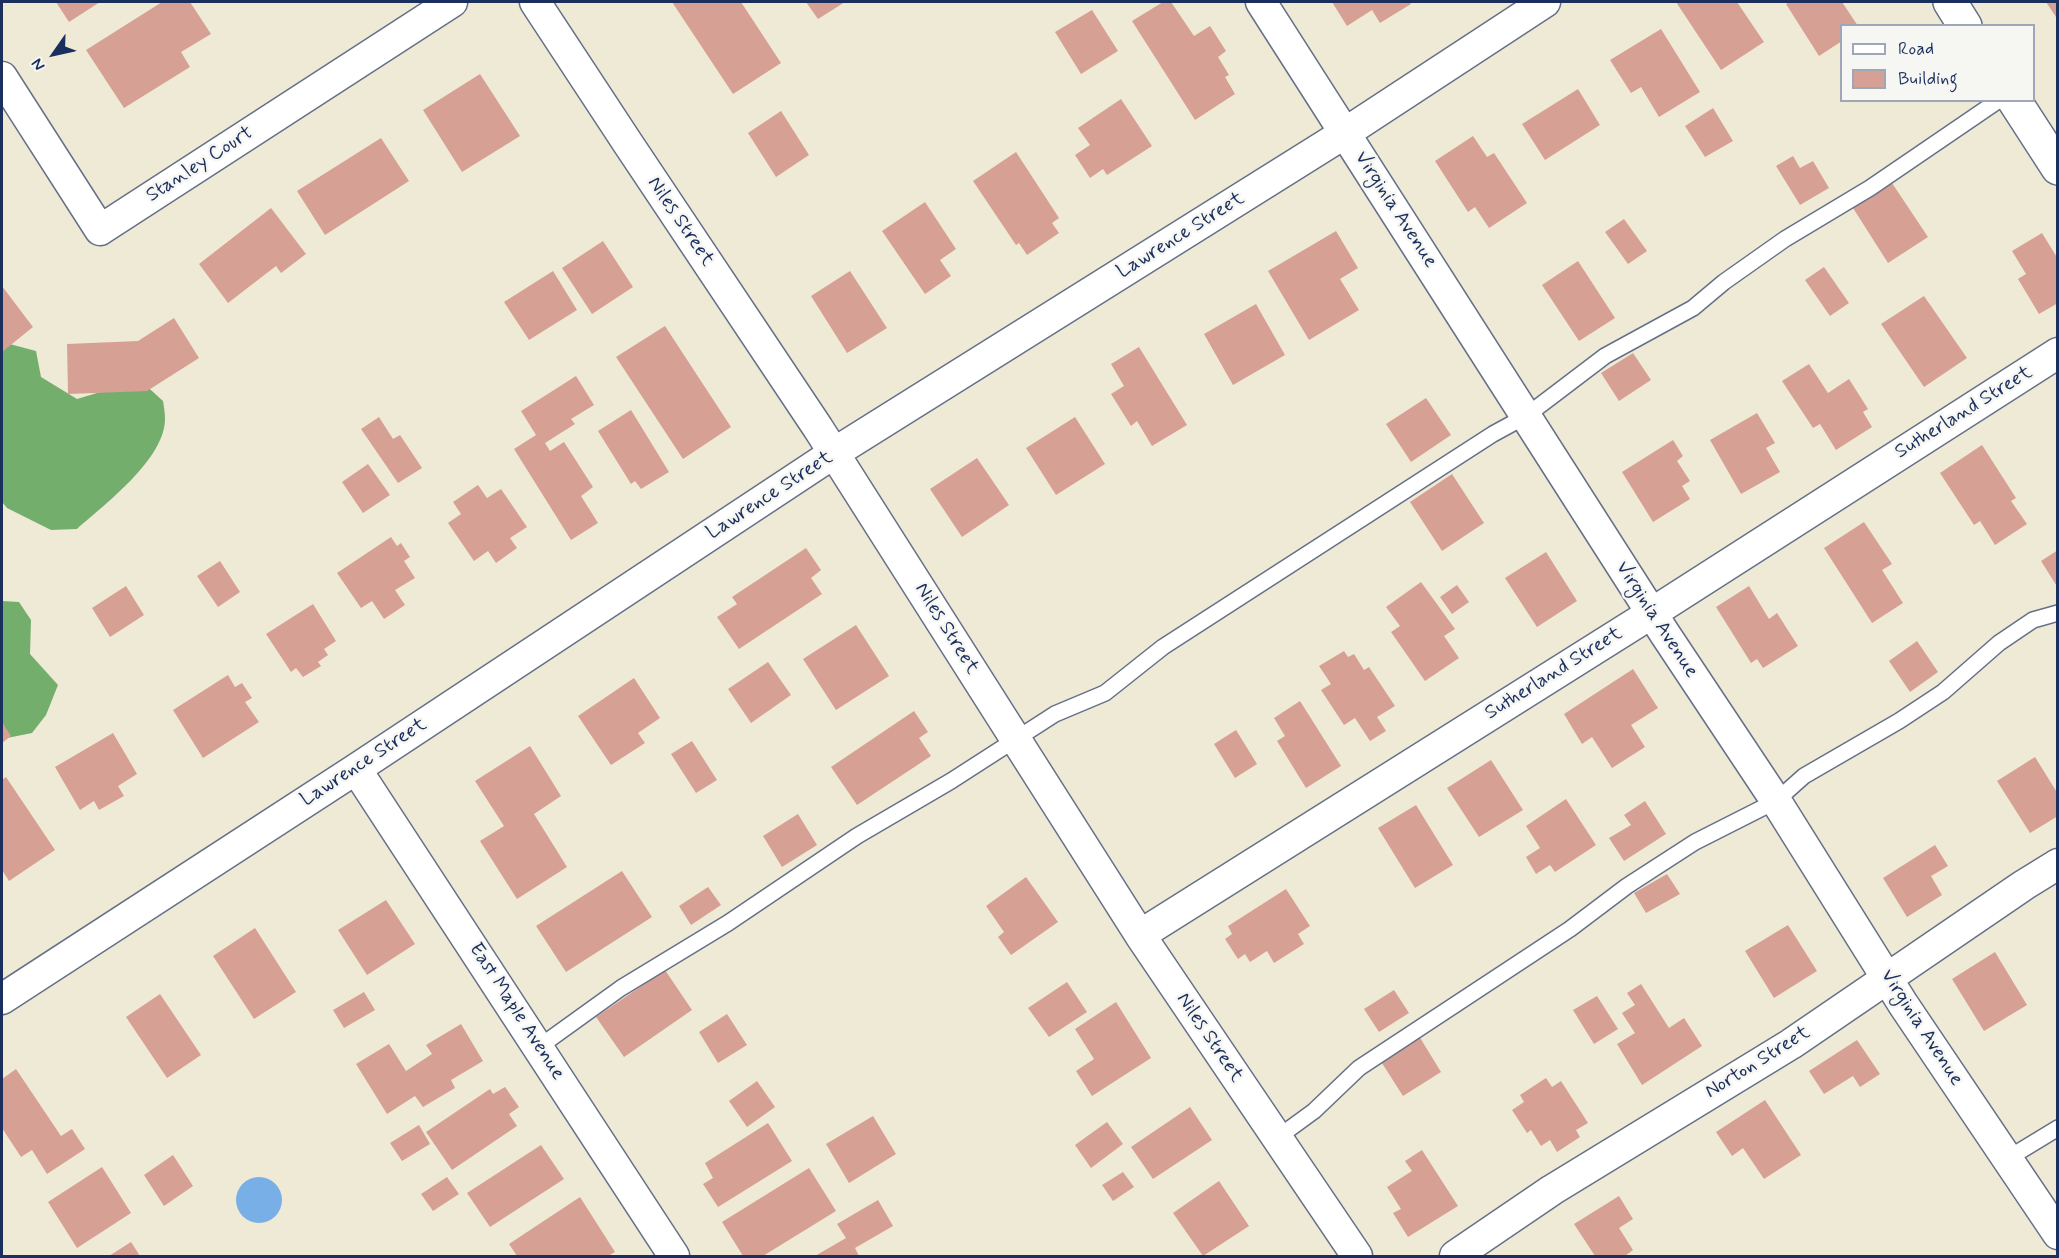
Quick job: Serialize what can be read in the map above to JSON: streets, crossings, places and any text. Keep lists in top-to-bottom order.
{
  "streets": {
    "street": [
      "Stanley Court",
      "Virginia Avenue",
      "Niles Street",
      "Lawrence Street",
      "Sutherland Street",
      "East Maple Avenue",
      "Norton Street"
    ]
  },
  "crossings": [
    ["Virginia Avenue", "Lawrence Street"],
    ["Virginia Avenue", "Sutherland Street"],
    ["Virginia Avenue", "Norton Street"],
    ["Niles Street", "Lawrence Street"],
    ["Niles Street", "Sutherland Street"],
    ["Lawrence Street", "East Maple Avenue"]
  ],
  "legend": ["Road", "Building"],
  "north": "bottom left"
}
